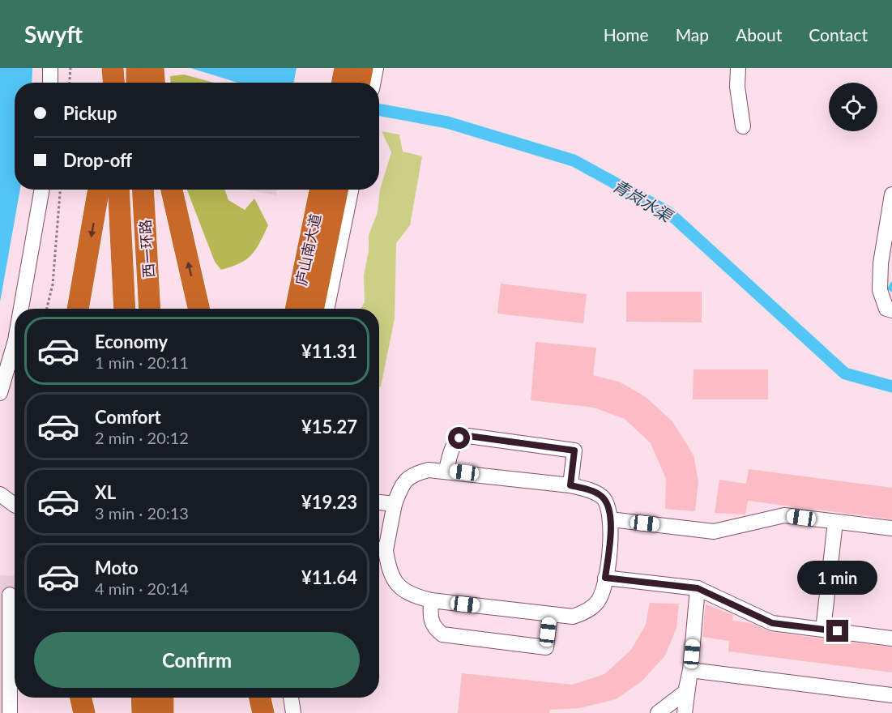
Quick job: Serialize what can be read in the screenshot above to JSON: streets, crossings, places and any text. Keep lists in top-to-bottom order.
{
  "streets": {
    "highway": ["西一环路", "庐山南大道"]
  },
  "water": ["青岚水渠"],
  "page": {
    "header": "Swyft",
    "nav": [
      "Home",
      "Map",
      "About",
      "Contact"
    ],
    "banner": ["Pickup", "Drop-off"],
    "list": [
      {
        "name": "Economy",
        "note": "1 min · 20:11",
        "value": "¥11.31"
      },
      {
        "name": "Comfort",
        "note": "2 min · 20:12",
        "value": "¥15.27"
      },
      {
        "name": "XL",
        "note": "3 min · 20:13",
        "value": "¥19.23"
      },
      {
        "name": "Moto",
        "note": "4 min · 20:14",
        "value": "¥11.64"
      }
    ],
    "bubble": "1 min",
    "buttons": "Confirm"
  }
}
